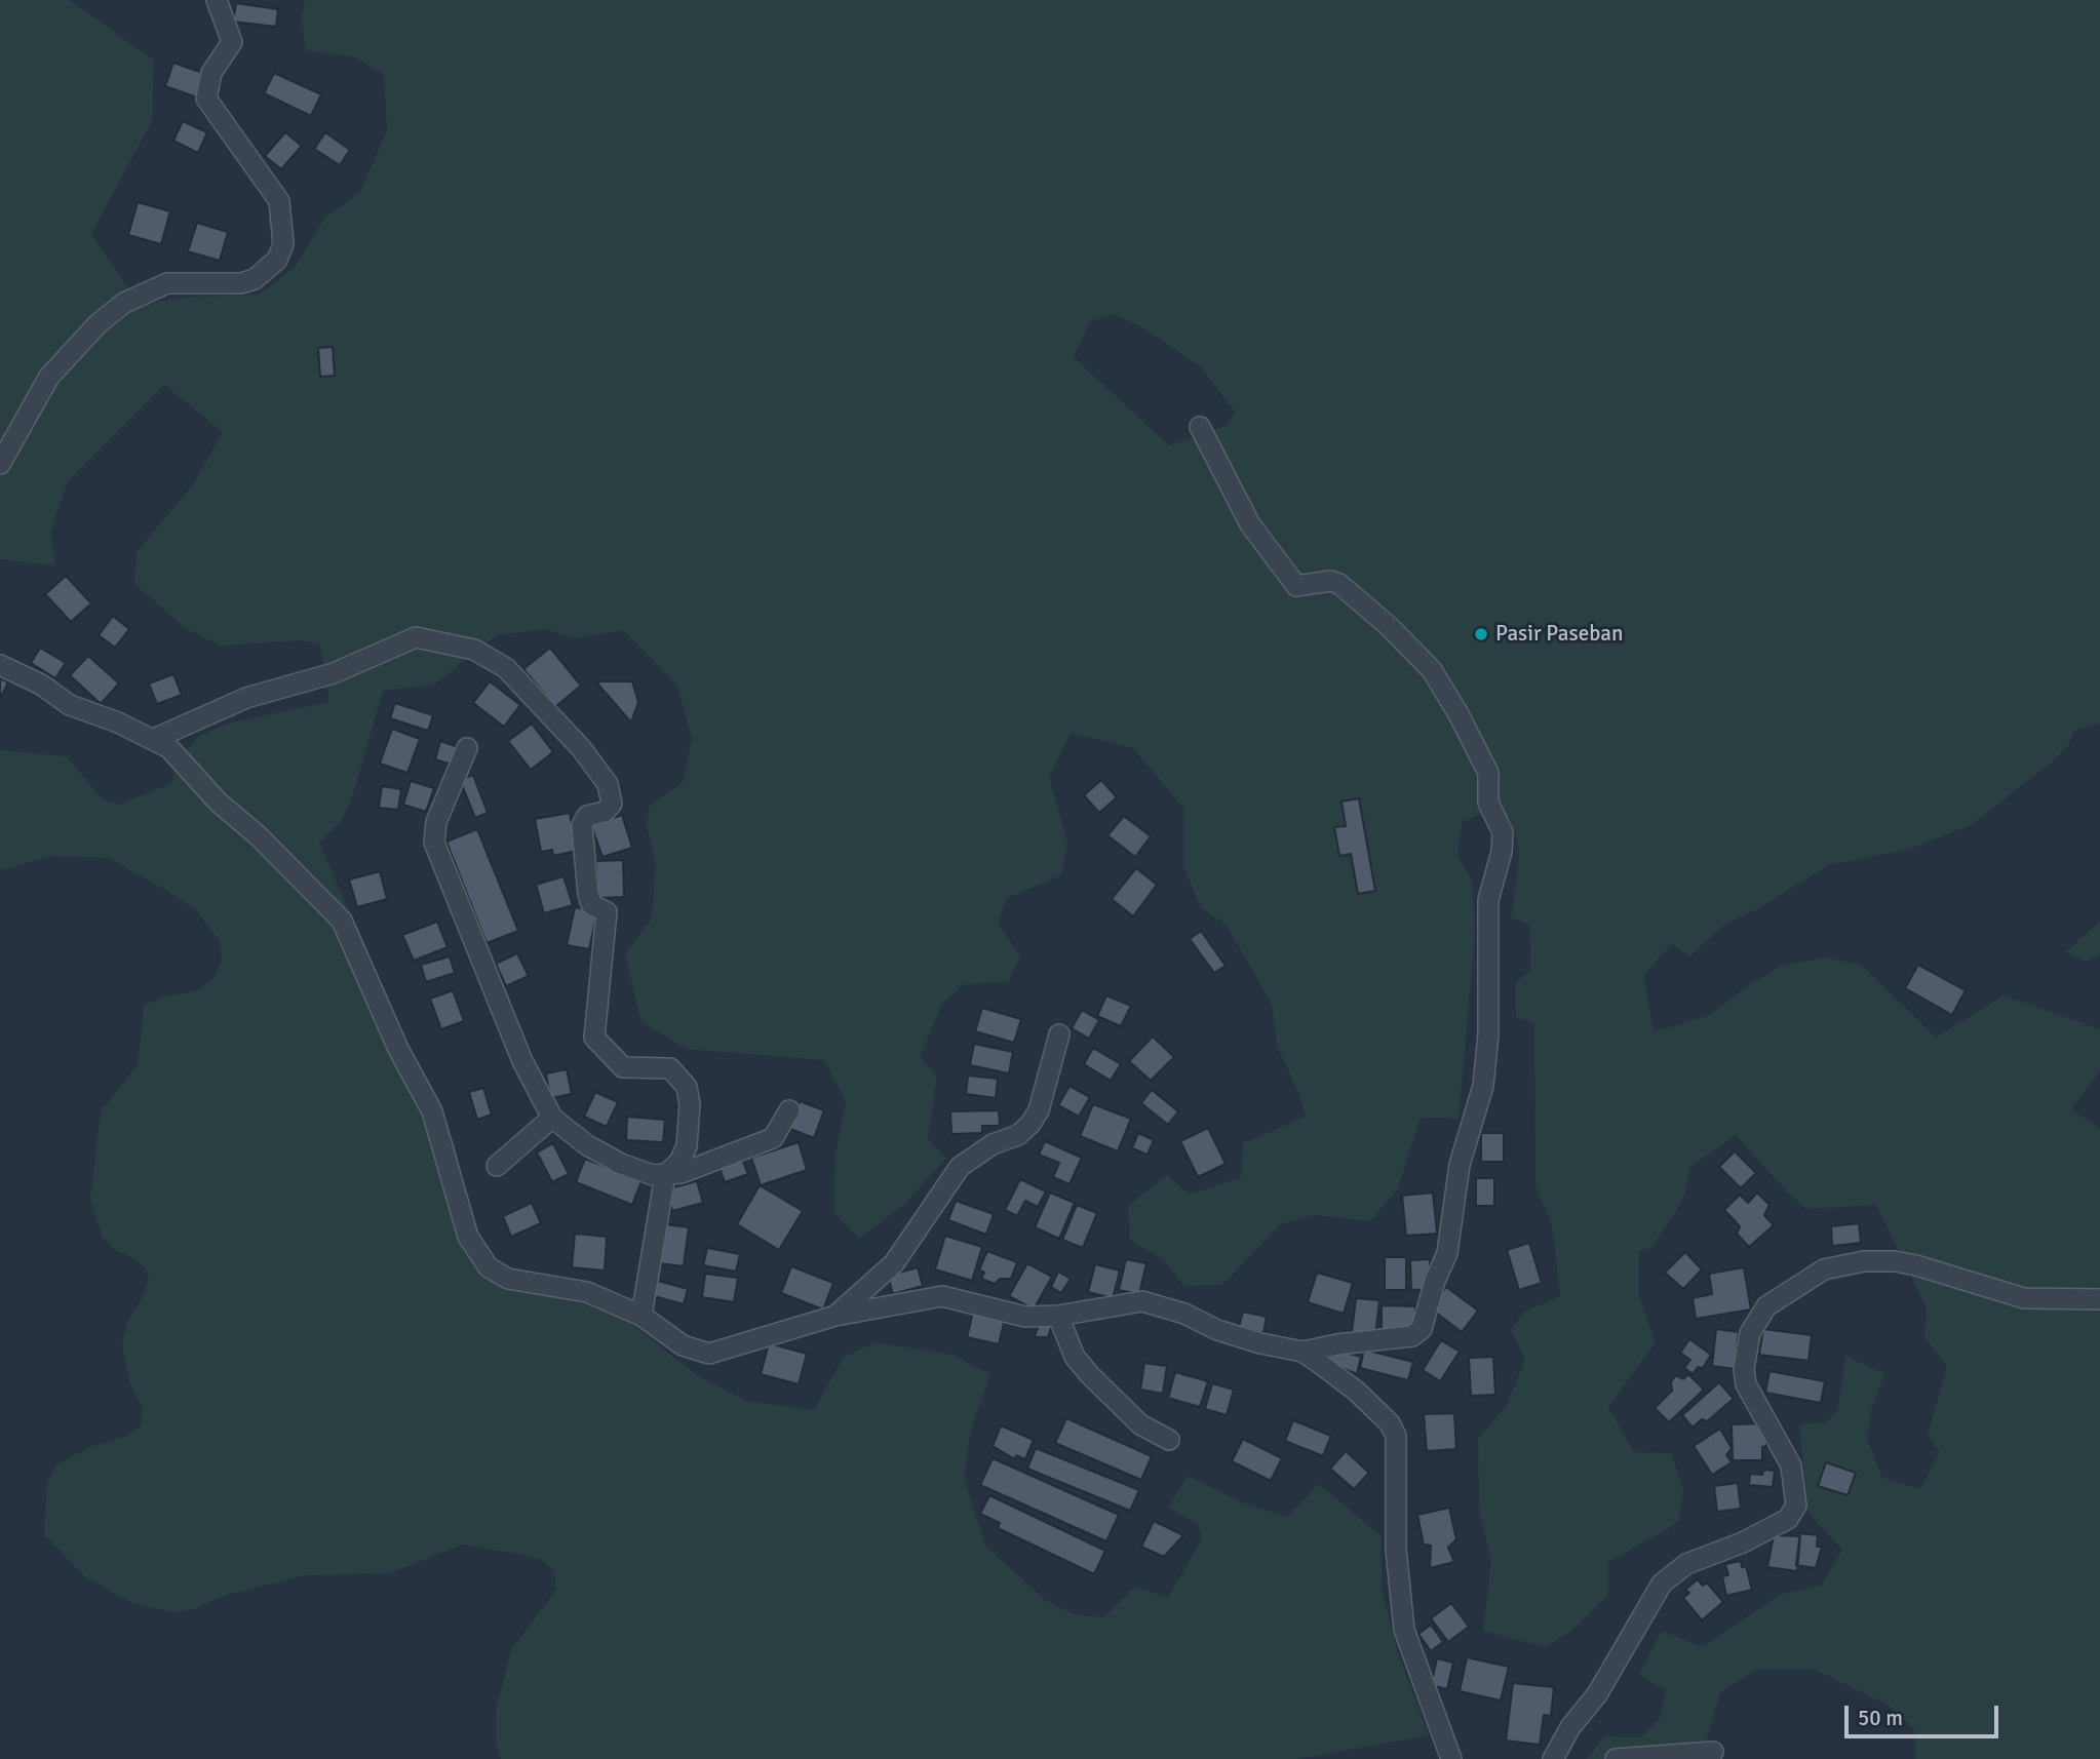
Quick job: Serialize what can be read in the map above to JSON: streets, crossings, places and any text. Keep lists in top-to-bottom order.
{
  "places": ["Pasir Paseban"],
  "scale_bar": "50 m"
}
